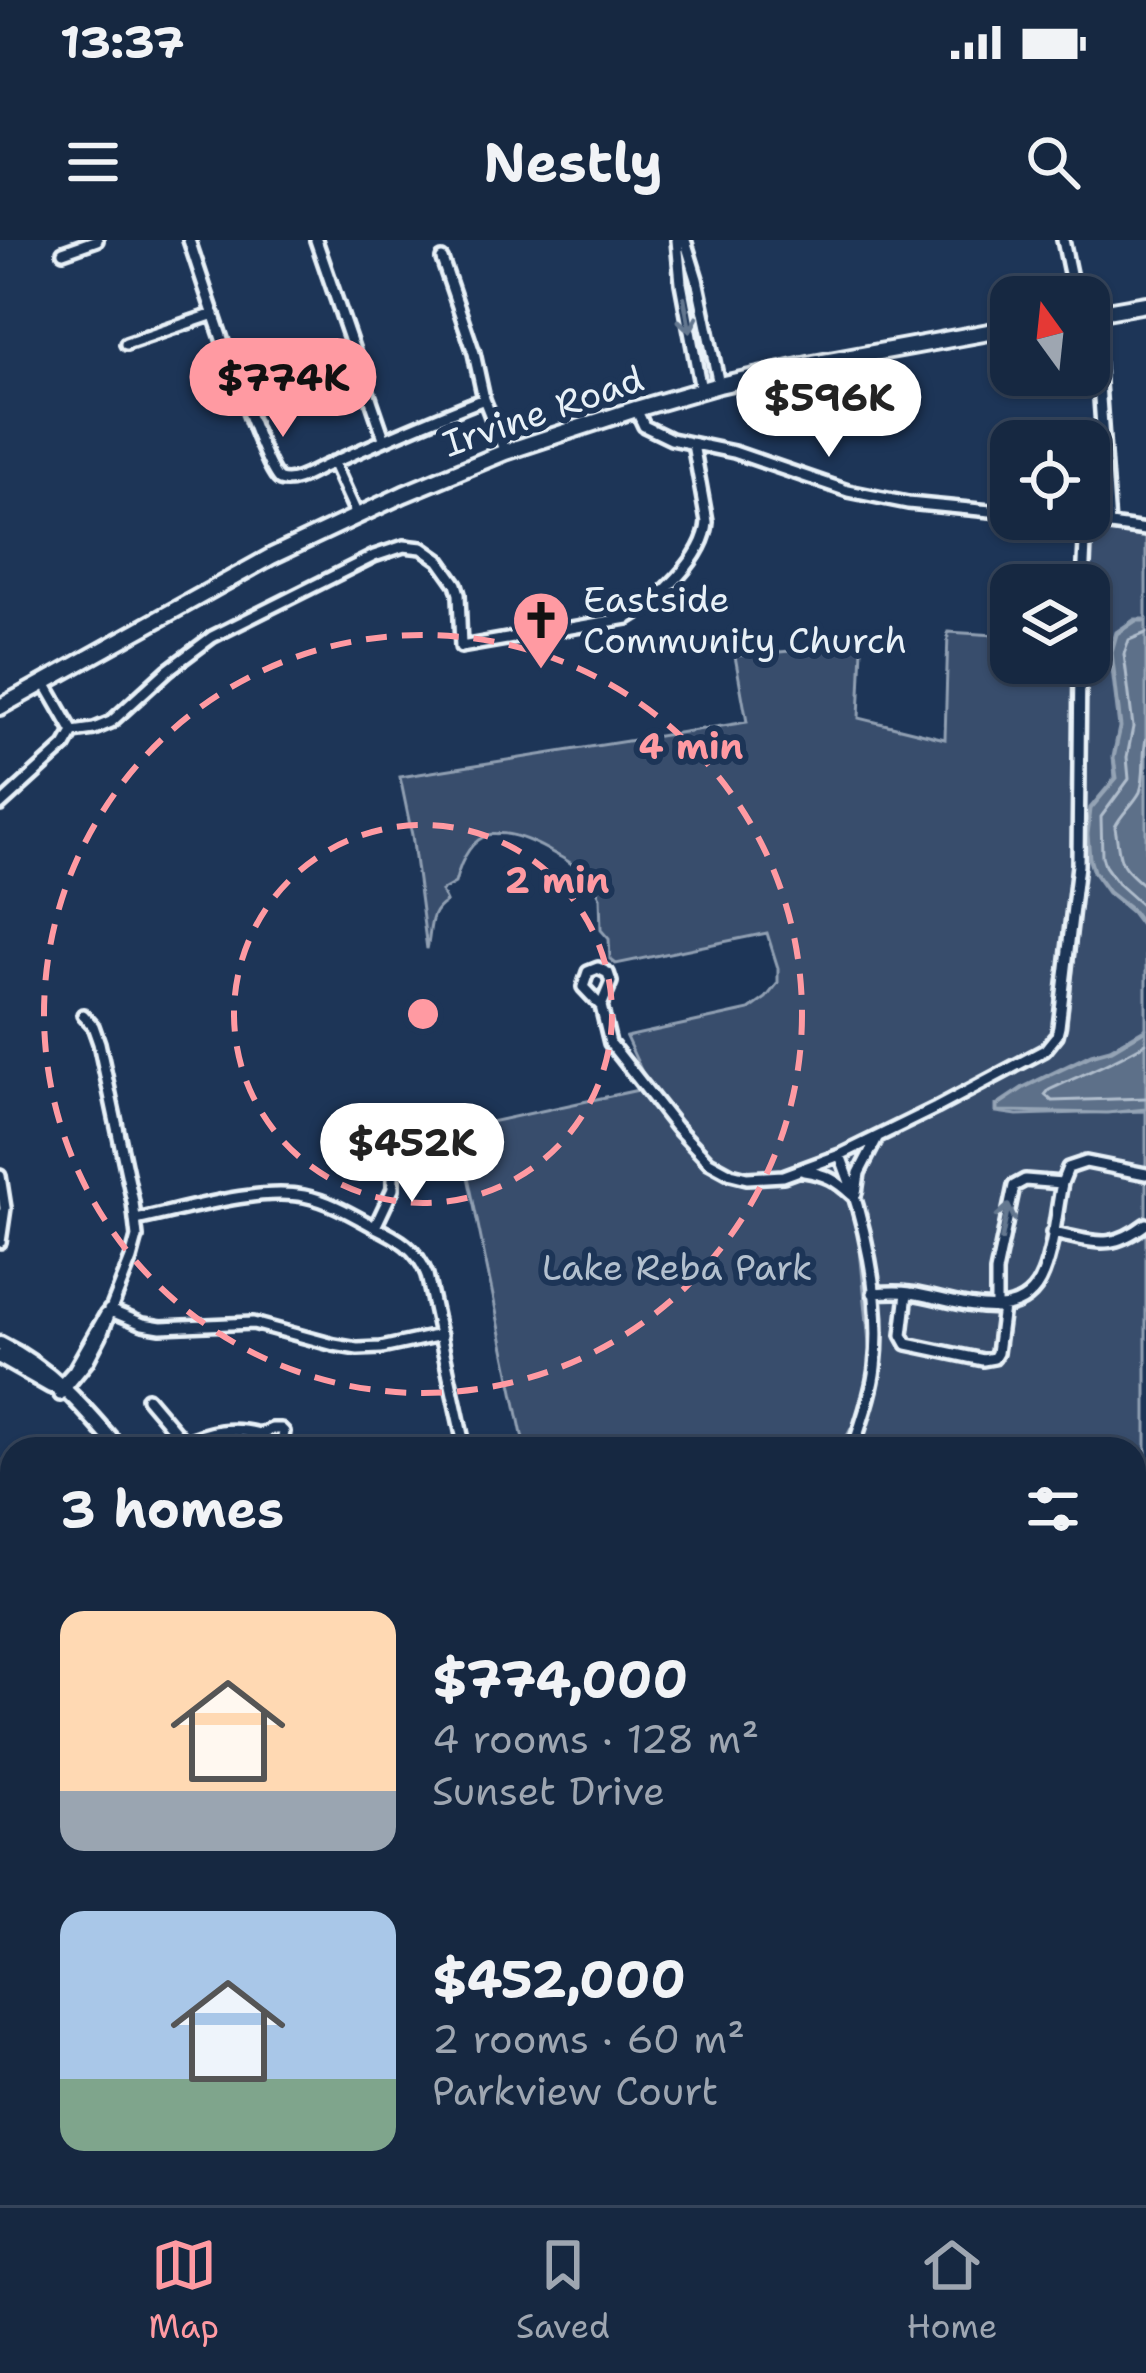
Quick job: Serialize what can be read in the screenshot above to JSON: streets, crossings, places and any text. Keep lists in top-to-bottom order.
{
  "streets": {
    "main road": ["Irvine Road"]
  },
  "parks": ["Lake Reba Park"],
  "places": {
    "church": ["Eastside Community Church"]
  },
  "north": "top",
  "page": {
    "status": "13:37",
    "header": "Nestly",
    "price": ["$774K", "$596K", "$452K"],
    "heading": "3 homes",
    "list": [
      {
        "name": "$774,000",
        "note": "4 rooms · 128 m² · Sunset Drive"
      },
      {
        "name": "$452,000",
        "note": "2 rooms · 60 m² · Parkview Court"
      }
    ],
    "tabs": ["Map", "Saved", "Home"]
  },
  "rings": ["4 min", "2 min"]
}
